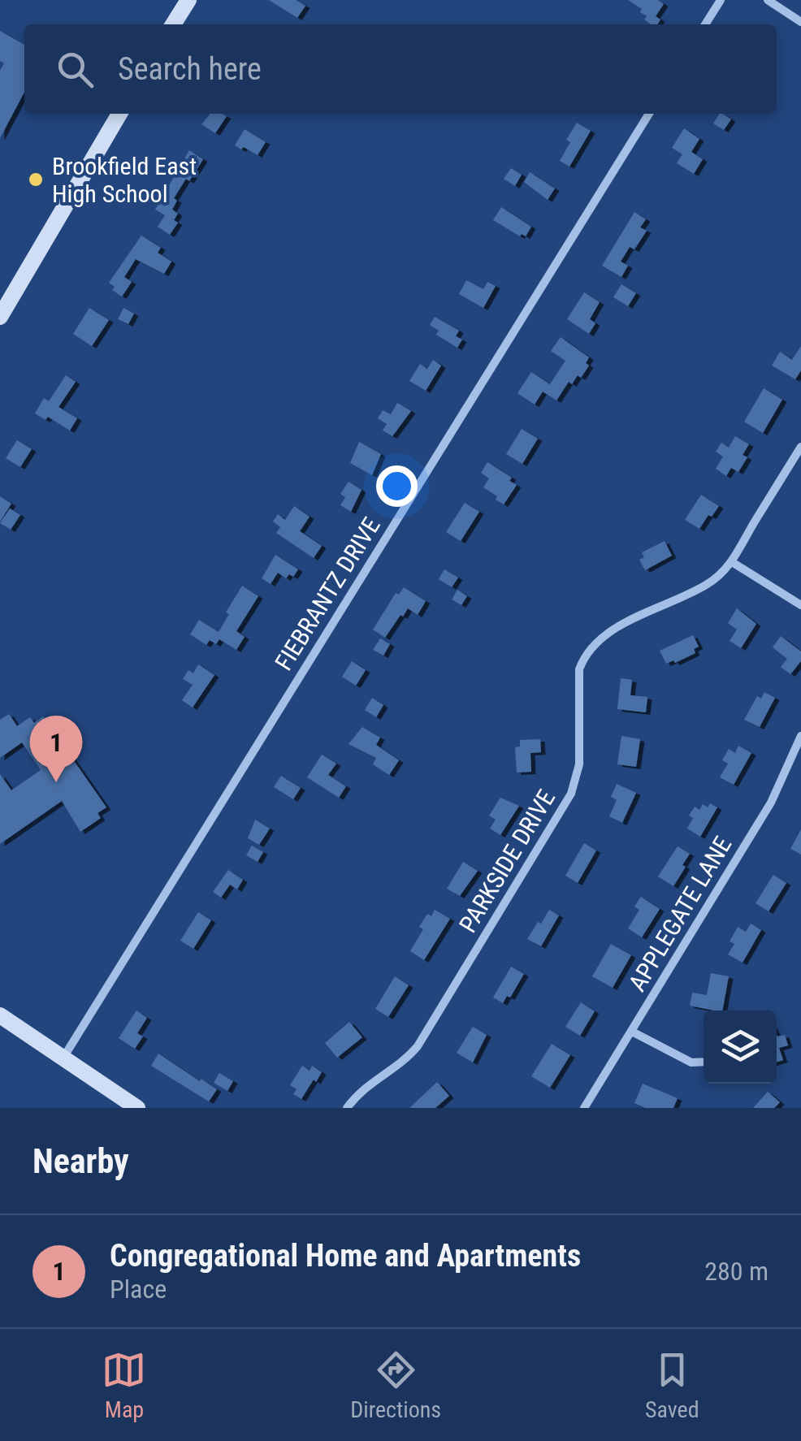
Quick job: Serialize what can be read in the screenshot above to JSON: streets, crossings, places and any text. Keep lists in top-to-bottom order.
{
  "streets": {
    "street": ["FIEBRANTZ DRIVE", "PARKSIDE DRIVE", "APPLEGATE LANE"]
  },
  "places": ["Brookfield East High School"],
  "page": {
    "search": "Search here",
    "pins": "1",
    "heading": "Nearby",
    "list": [
      {
        "mark": "1",
        "name": "Congregational Home and Apartments",
        "note": "Place",
        "value": "280 m"
      }
    ],
    "nav": ["Map", "Directions", "Saved"]
  }
}
